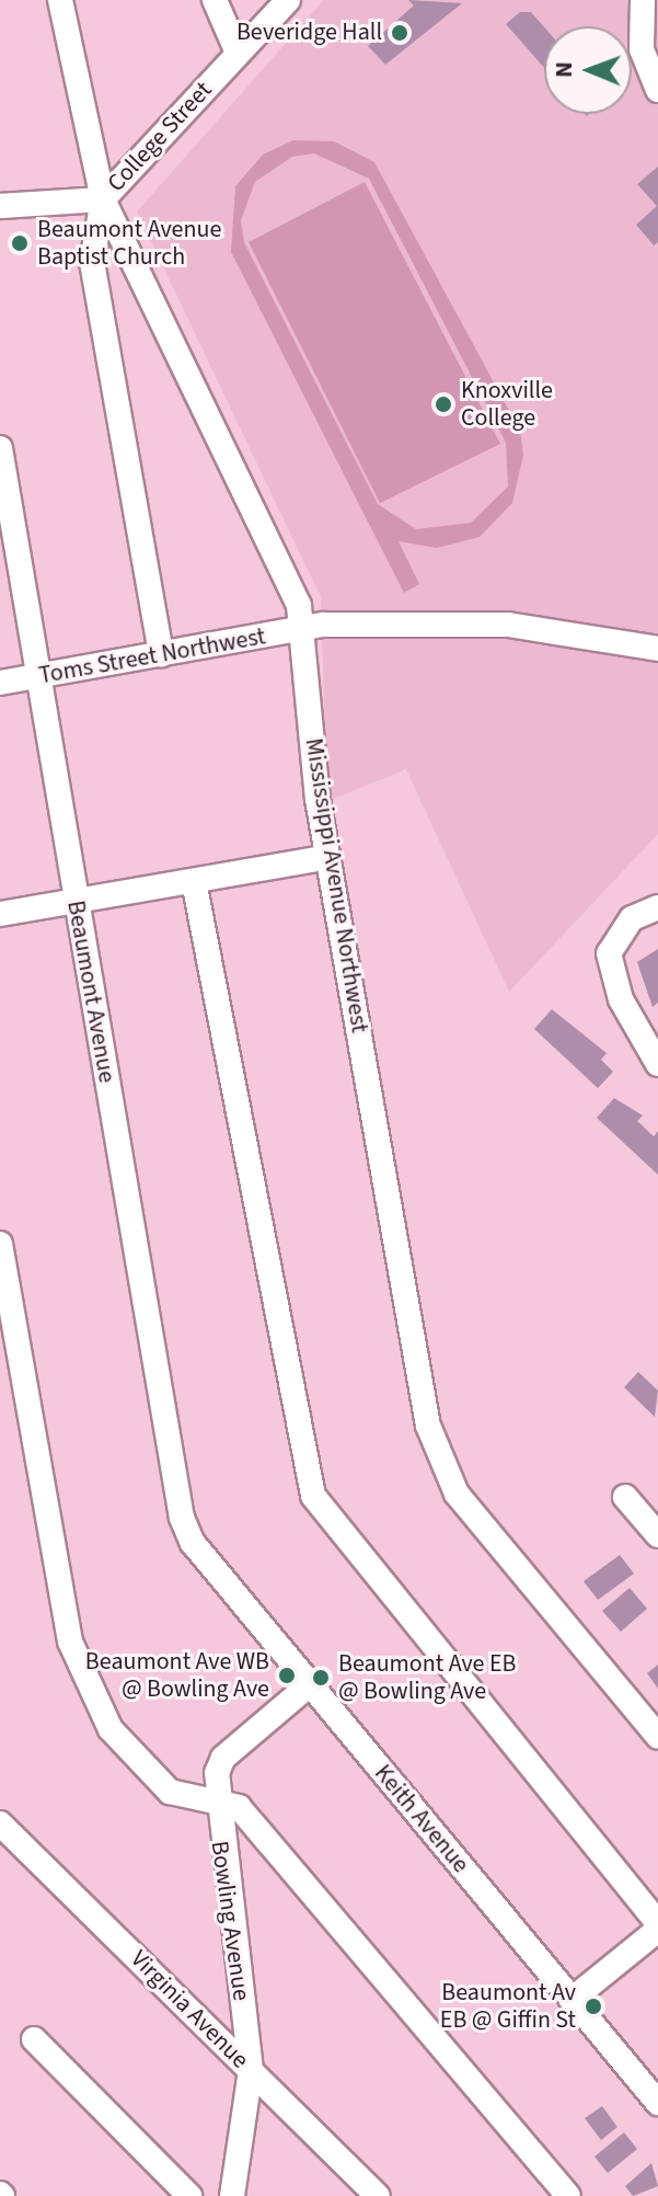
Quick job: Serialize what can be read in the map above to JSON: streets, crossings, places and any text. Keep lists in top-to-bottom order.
{
  "streets": {
    "street": [
      "College Street",
      "Toms Street Northwest",
      "Mississippi Avenue Northwest",
      "Beaumont Avenue",
      "Keith Avenue",
      "Bowling Avenue",
      "Virginia Avenue"
    ]
  },
  "crossings": [
    ["College Street", "Mississippi Avenue Northwest"],
    ["Toms Street Northwest", "Mississippi Avenue Northwest"],
    ["Toms Street Northwest", "Beaumont Avenue"],
    ["Beaumont Avenue", "Keith Avenue"],
    ["Keith Avenue", "Bowling Avenue"],
    ["Bowling Avenue", "Virginia Avenue"]
  ],
  "places": [
    "Beveridge Hall",
    "Beaumont Avenue Baptist Church",
    "Knoxville College",
    "Beaumont Ave WB @ Bowling Ave",
    "Beaumont Ave EB @ Bowling Ave",
    "Beaumont Av EB @ Giffin St"
  ],
  "north": "left"
}
